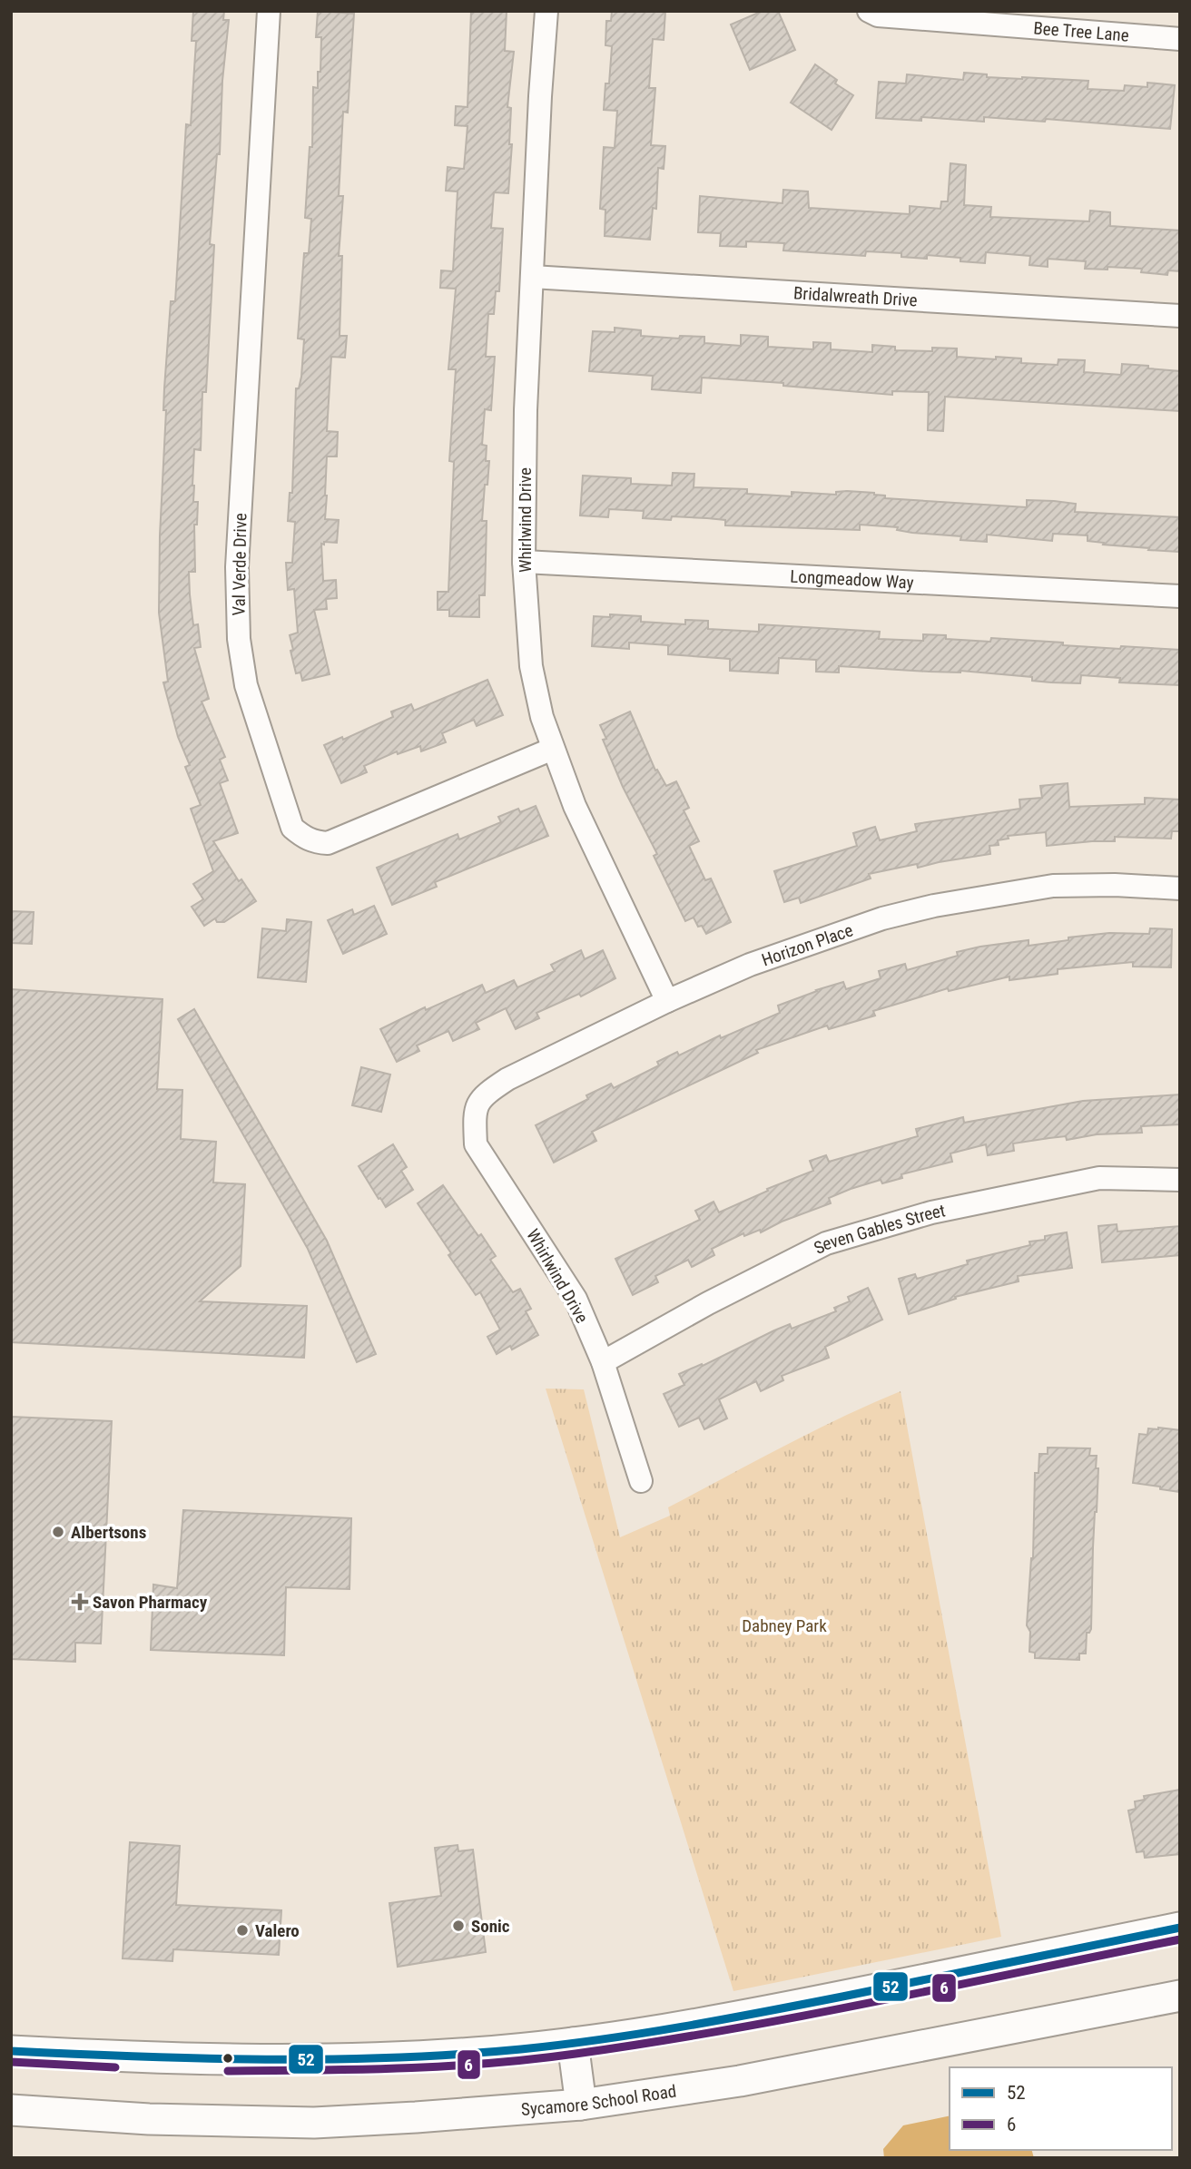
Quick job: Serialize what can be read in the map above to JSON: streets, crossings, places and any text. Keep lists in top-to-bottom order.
{
  "streets": {
    "main road": ["Sycamore School Road"],
    "street": [
      "Bee Tree Lane",
      "Bridalwreath Drive",
      "Whirlwind Drive",
      "Val Verde Drive",
      "Longmeadow Way",
      "Horizon Place",
      "Seven Gables Street"
    ]
  },
  "crossings": [
    ["Bridalwreath Drive", "Whirlwind Drive"],
    ["Whirlwind Drive", "Val Verde Drive"],
    ["Whirlwind Drive", "Longmeadow Way"],
    ["Whirlwind Drive", "Horizon Place"],
    ["Whirlwind Drive", "Seven Gables Street"]
  ],
  "parks": ["Dabney Park"],
  "places": {
    "other": ["Albertsons", "Sonic", "Valero"],
    "health": ["Savon Pharmacy"]
  },
  "lines": ["transit line 52", "transit line 6"],
  "legend": ["52", "6"]
}
